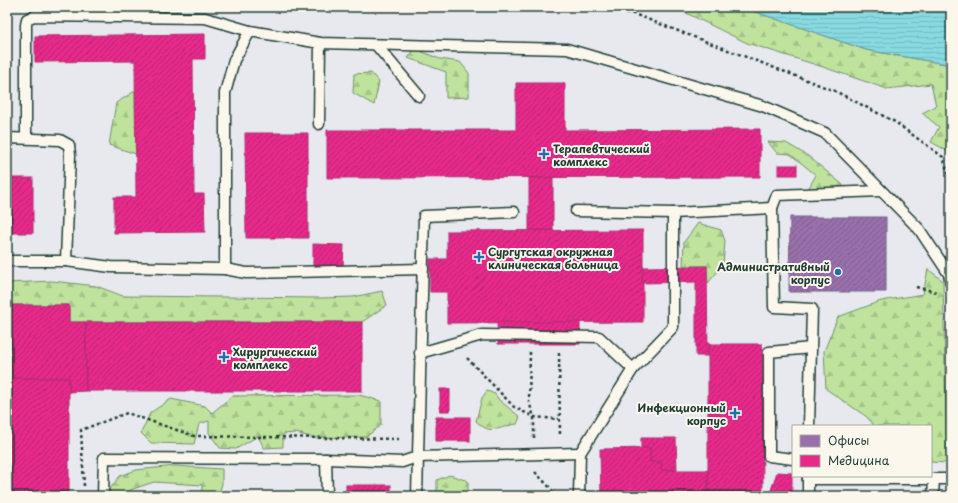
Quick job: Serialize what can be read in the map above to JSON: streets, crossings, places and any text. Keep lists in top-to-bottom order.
{
  "places": {
    "health": [
      "Терапевтический комплекс",
      "Сургутская окружная клиническая больница",
      "Хирургический комплекс",
      "Инфекционный корпус"
    ],
    "other": ["Административный корпус"]
  },
  "legend": ["Офисы", "Медицина"]
}
